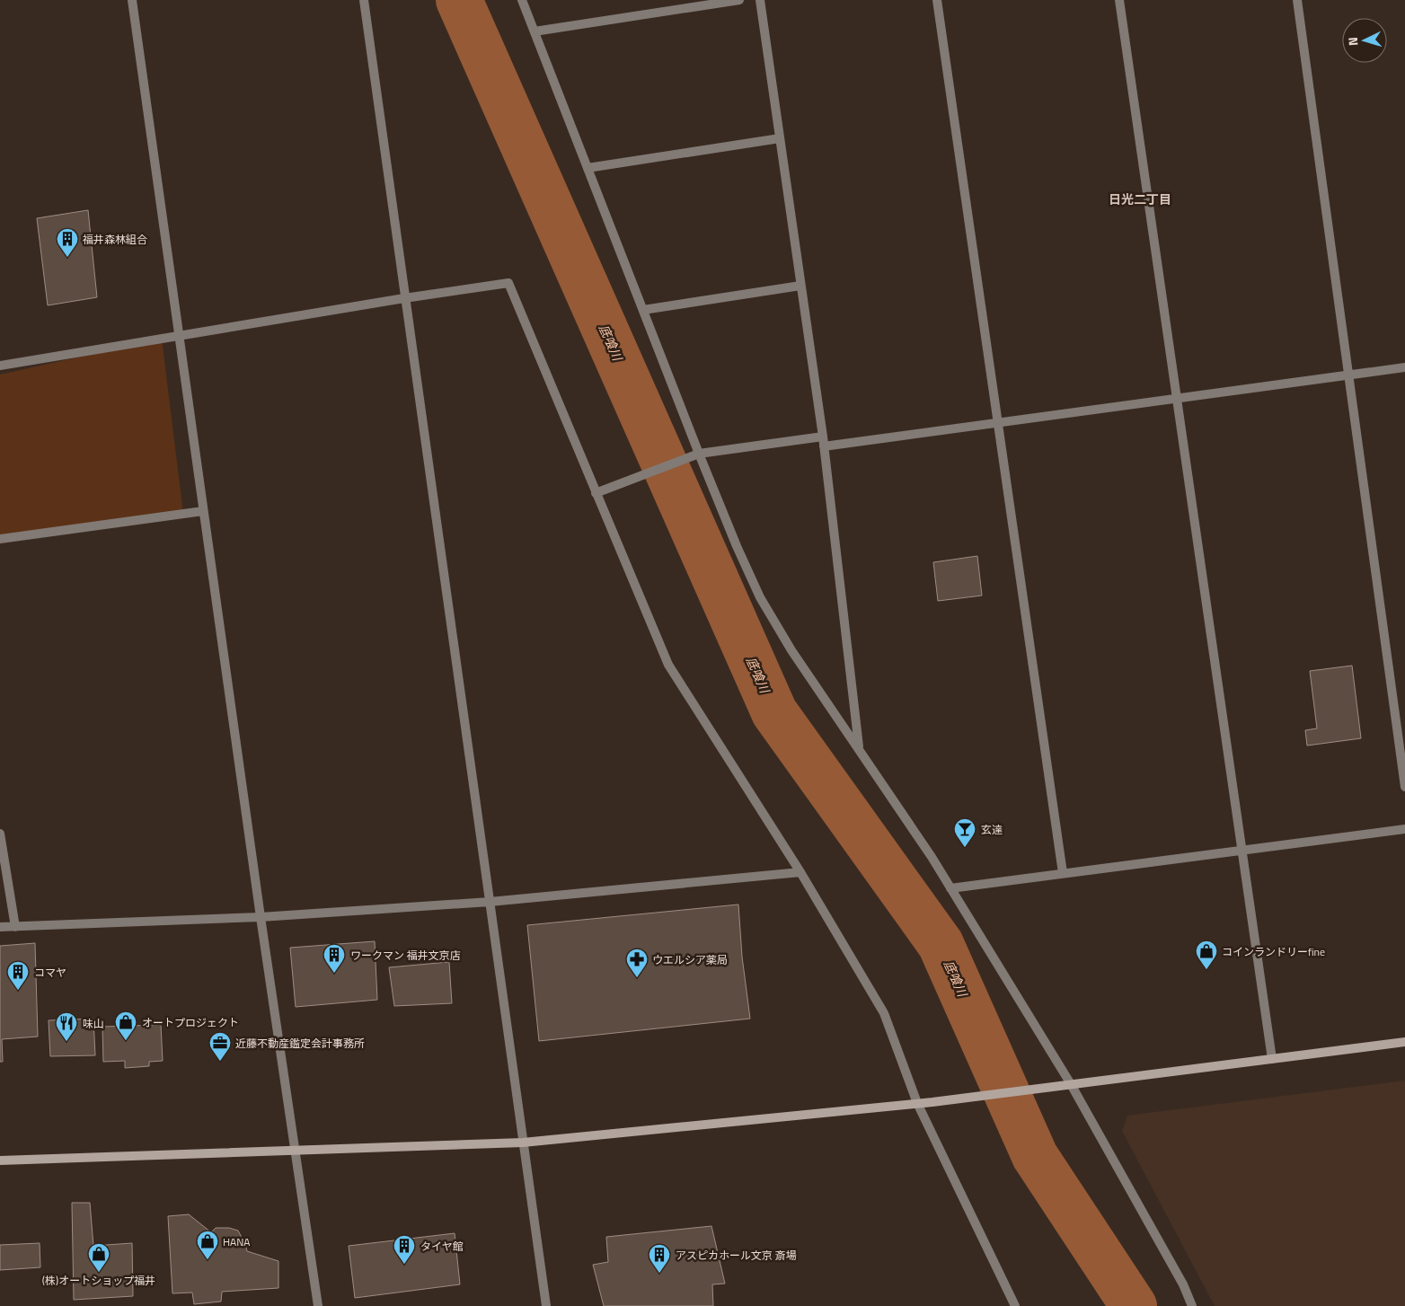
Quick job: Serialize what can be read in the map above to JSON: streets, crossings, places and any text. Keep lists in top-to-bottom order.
{
  "districts": ["日光二丁目"],
  "water": ["底喰川"],
  "places": {
    "building": [
      "福井森林組合",
      "ワークマン 福井文京店",
      "コマヤ",
      "タイヤ館",
      "アスピカホール文京 斎場"
    ],
    "bar": ["玄達"],
    "shop": [
      "コインランドリーfine",
      "オートプロジェクト",
      "HANA",
      "(株)オートショップ福井"
    ],
    "pharmacy": ["ウエルシア薬局"],
    "restaurant": ["味山"],
    "office": ["近藤不動産鑑定会計事務所"]
  },
  "north": "left"
}
